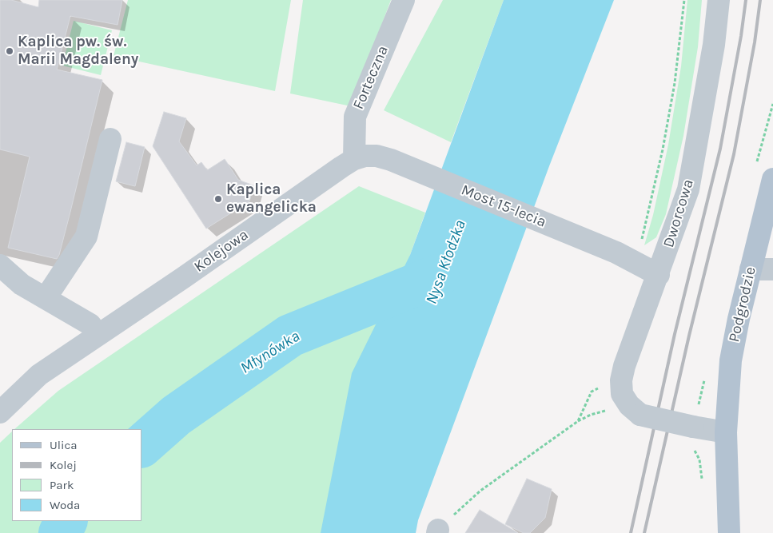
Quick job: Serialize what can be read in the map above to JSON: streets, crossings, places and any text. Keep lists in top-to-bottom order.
{
  "streets": {
    "main road": ["Podgrodzie"],
    "street": [
      "Forteczna",
      "Most 15-lecia",
      "Dworcowa",
      "Kolejowa"
    ]
  },
  "crossings": [
    ["Forteczna", "Kolejowa"],
    ["Most 15-lecia", "Kolejowa"]
  ],
  "water": ["Nysa Kłodzka", "Młynówka"],
  "places": ["Kaplica pw. św. Marii Magdaleny", "Kaplica ewangelicka"],
  "legend": [
    "Ulica",
    "Kolej",
    "Park",
    "Woda"
  ]
}
